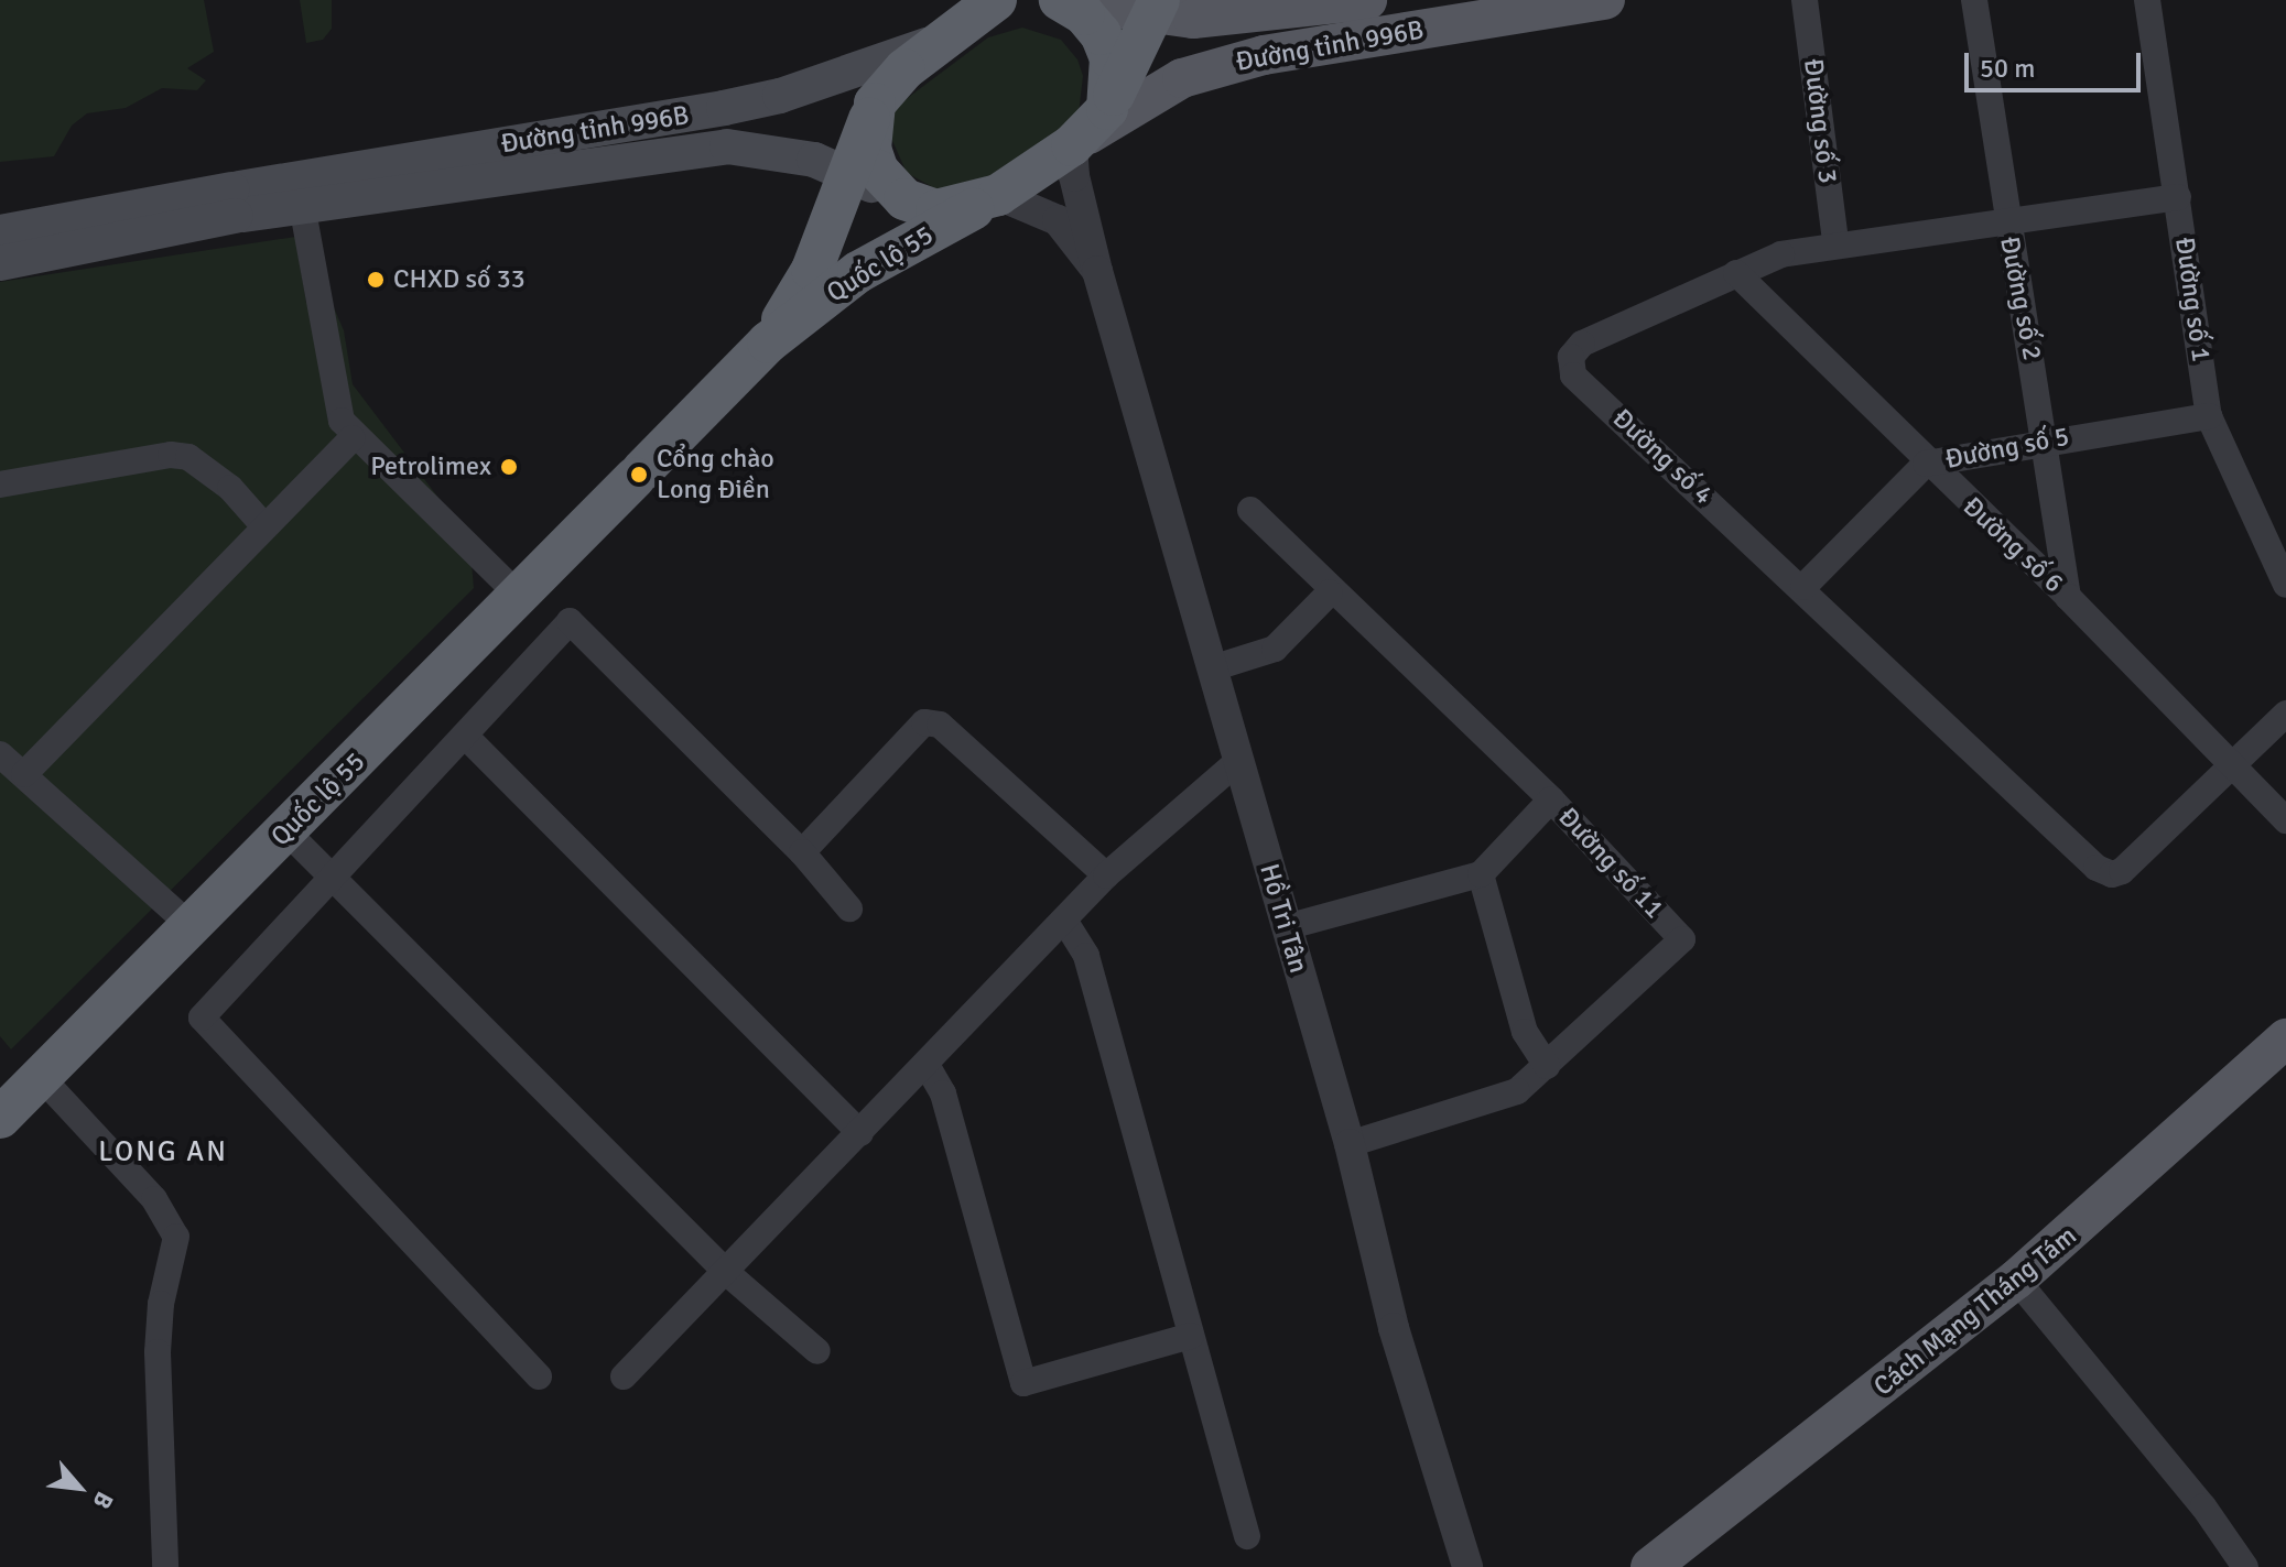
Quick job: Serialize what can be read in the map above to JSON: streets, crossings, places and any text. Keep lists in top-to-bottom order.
{
  "streets": {
    "highway": ["Quốc lộ 55"],
    "main road": ["Đường tỉnh 996B", "Cách Mạng Tháng Tám"],
    "street": [
      "Đường số 3",
      "Đường số 2",
      "Đường số 1",
      "Đường số 5",
      "Đường số 4",
      "Đường số 6",
      "Đường số 11",
      "Hồ Tri Tân"
    ]
  },
  "crossings": [
    ["Đường tỉnh 996B", "Quốc lộ 55"],
    ["Đường tỉnh 996B", "Hồ Tri Tân"],
    ["Đường số 3", "Đường số 4"],
    ["Đường số 2", "Đường số 5"],
    ["Đường số 2", "Đường số 4"],
    ["Đường số 2", "Đường số 6"],
    ["Đường số 1", "Đường số 5"],
    ["Đường số 1", "Đường số 4"],
    ["Đường số 5", "Đường số 4"],
    ["Đường số 5", "Đường số 6"],
    ["Đường số 4", "Đường số 6"],
    ["Đường số 11", "Hồ Tri Tân"]
  ],
  "districts": ["LONG AN"],
  "places": ["CHXD số 33", "Petrolimex", "Cổng chào Long Điền"],
  "scale_bar": "50 m",
  "north": "bottom right"
}
